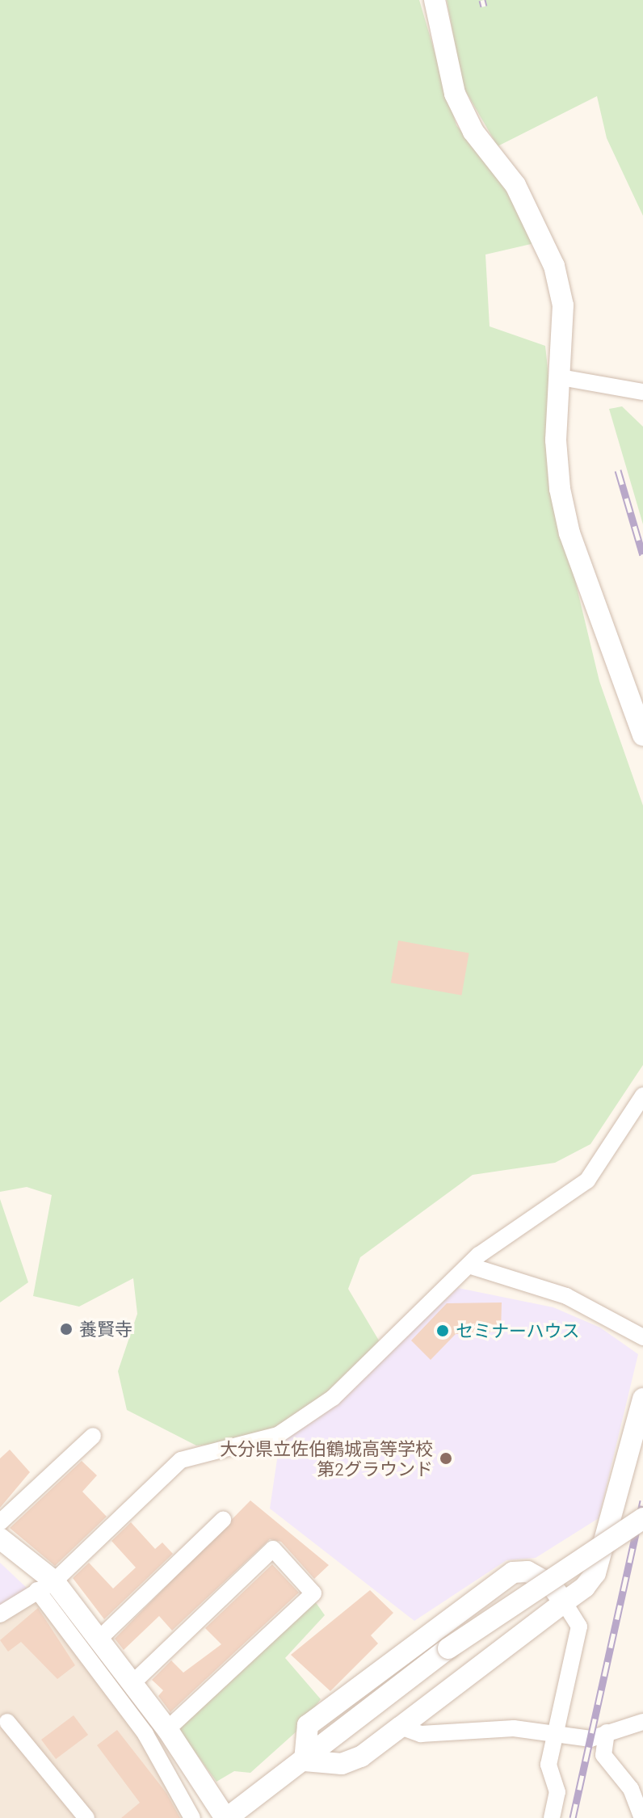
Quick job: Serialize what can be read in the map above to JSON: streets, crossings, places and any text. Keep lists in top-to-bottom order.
{
  "places": ["養賢寺", "セミナーハウス", "大分県立佐伯鶴城高等学校 第2グラウンド"]
}
